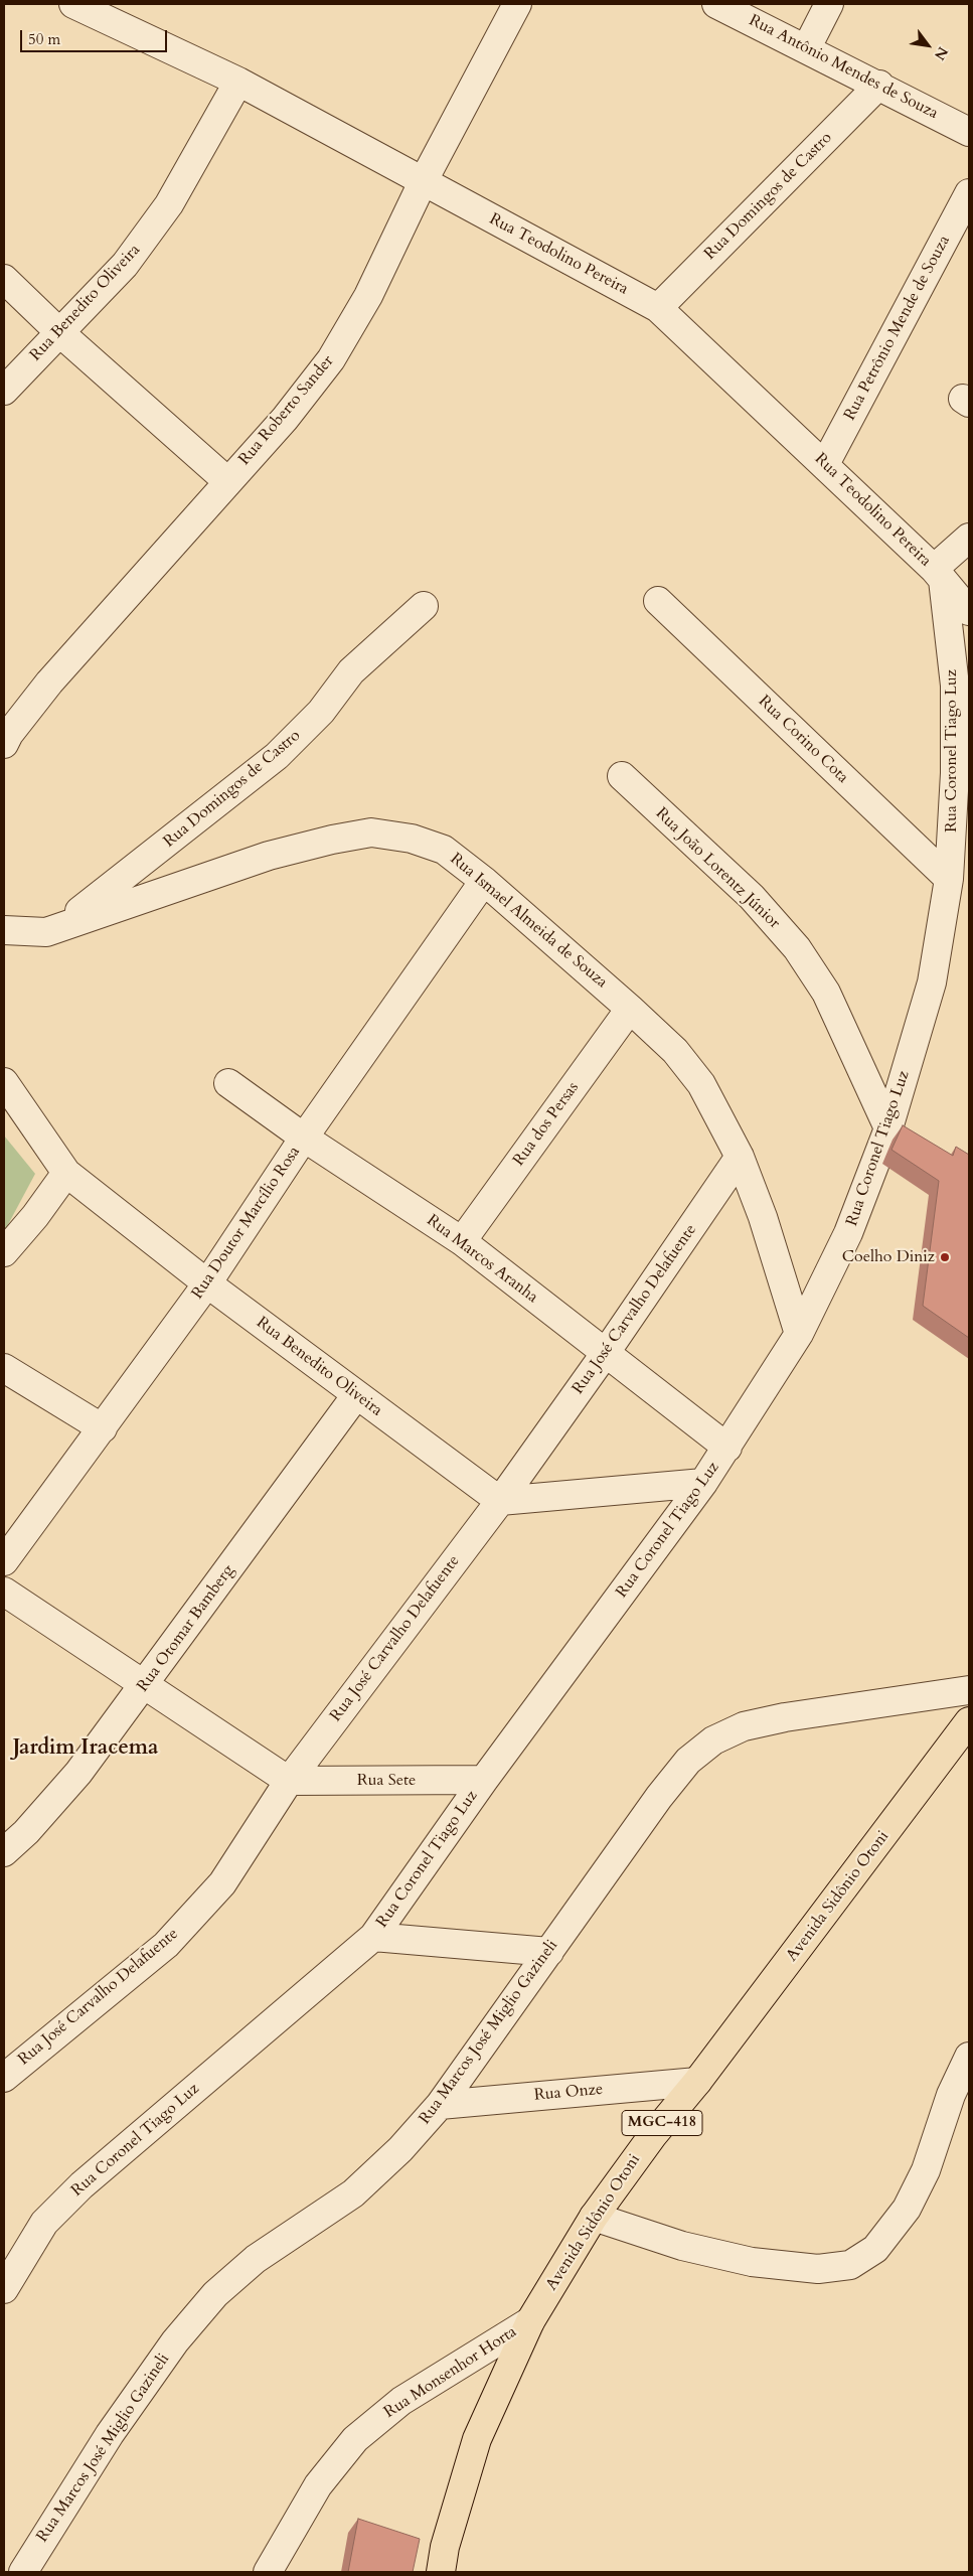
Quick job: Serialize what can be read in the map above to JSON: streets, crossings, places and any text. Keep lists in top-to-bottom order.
{
  "streets": {
    "main road": ["Avenida Sidônio Otoni", "MGC-418"],
    "street": [
      "Rua Antônio Mendes de Souza",
      "Rua Domingos de Castro",
      "Rua Teodolino Pereira",
      "Rua Benedito Oliveira",
      "Rua Petrônio Mende de Souza",
      "Rua Roberto Sander",
      "Rua Corino Cota",
      "Rua Coronel Tiago Luz",
      "Rua João Lorentz Júnior",
      "Rua Ismael Almeida de Souza",
      "Rua dos Persas",
      "Rua Doutor Marcílio Rosa",
      "Rua Marcos Aranha",
      "Rua José Carvalho Delafuente",
      "Rua Otomar Bamberg",
      "Rua Sete",
      "Rua Marcos José Miglio Gazineli",
      "Rua Onze",
      "Rua Monsenhor Horta"
    ]
  },
  "crossings": [
    ["Rua Antônio Mendes de Souza", "Rua Domingos de Castro"],
    ["Rua Domingos de Castro", "Rua Teodolino Pereira"],
    ["Rua Domingos de Castro", "Rua Ismael Almeida de Souza"],
    ["Rua Teodolino Pereira", "Rua Benedito Oliveira"],
    ["Rua Teodolino Pereira", "Rua Petrônio Mende de Souza"],
    ["Rua Teodolino Pereira", "Rua Roberto Sander"],
    ["Rua Teodolino Pereira", "Rua Coronel Tiago Luz"],
    ["Rua Benedito Oliveira", "Rua Doutor Marcílio Rosa"],
    ["Rua Benedito Oliveira", "Rua José Carvalho Delafuente"],
    ["Rua Benedito Oliveira", "Rua Otomar Bamberg"],
    ["Rua Corino Cota", "Rua Coronel Tiago Luz"],
    ["Rua Coronel Tiago Luz", "Rua João Lorentz Júnior"],
    ["Rua Coronel Tiago Luz", "Rua Ismael Almeida de Souza"],
    ["Rua Coronel Tiago Luz", "Rua Marcos Aranha"],
    ["Rua Coronel Tiago Luz", "Rua Sete"],
    ["Rua Ismael Almeida de Souza", "Rua dos Persas"],
    ["Rua Ismael Almeida de Souza", "Rua Doutor Marcílio Rosa"],
    ["Rua Ismael Almeida de Souza", "Rua José Carvalho Delafuente"],
    ["Rua dos Persas", "Rua Marcos Aranha"],
    ["Rua Doutor Marcílio Rosa", "Rua Marcos Aranha"],
    ["Rua Marcos Aranha", "Rua José Carvalho Delafuente"],
    ["Rua José Carvalho Delafuente", "Rua Sete"],
    ["Avenida Sidônio Otoni", "Rua Onze"],
    ["Avenida Sidônio Otoni", "Rua Monsenhor Horta"],
    ["Rua Marcos José Miglio Gazineli", "Rua Onze"]
  ],
  "districts": ["Jardim Iracema"],
  "places": ["Coelho Diniz"],
  "scale_bar": "50 m",
  "north": "bottom right"
}
